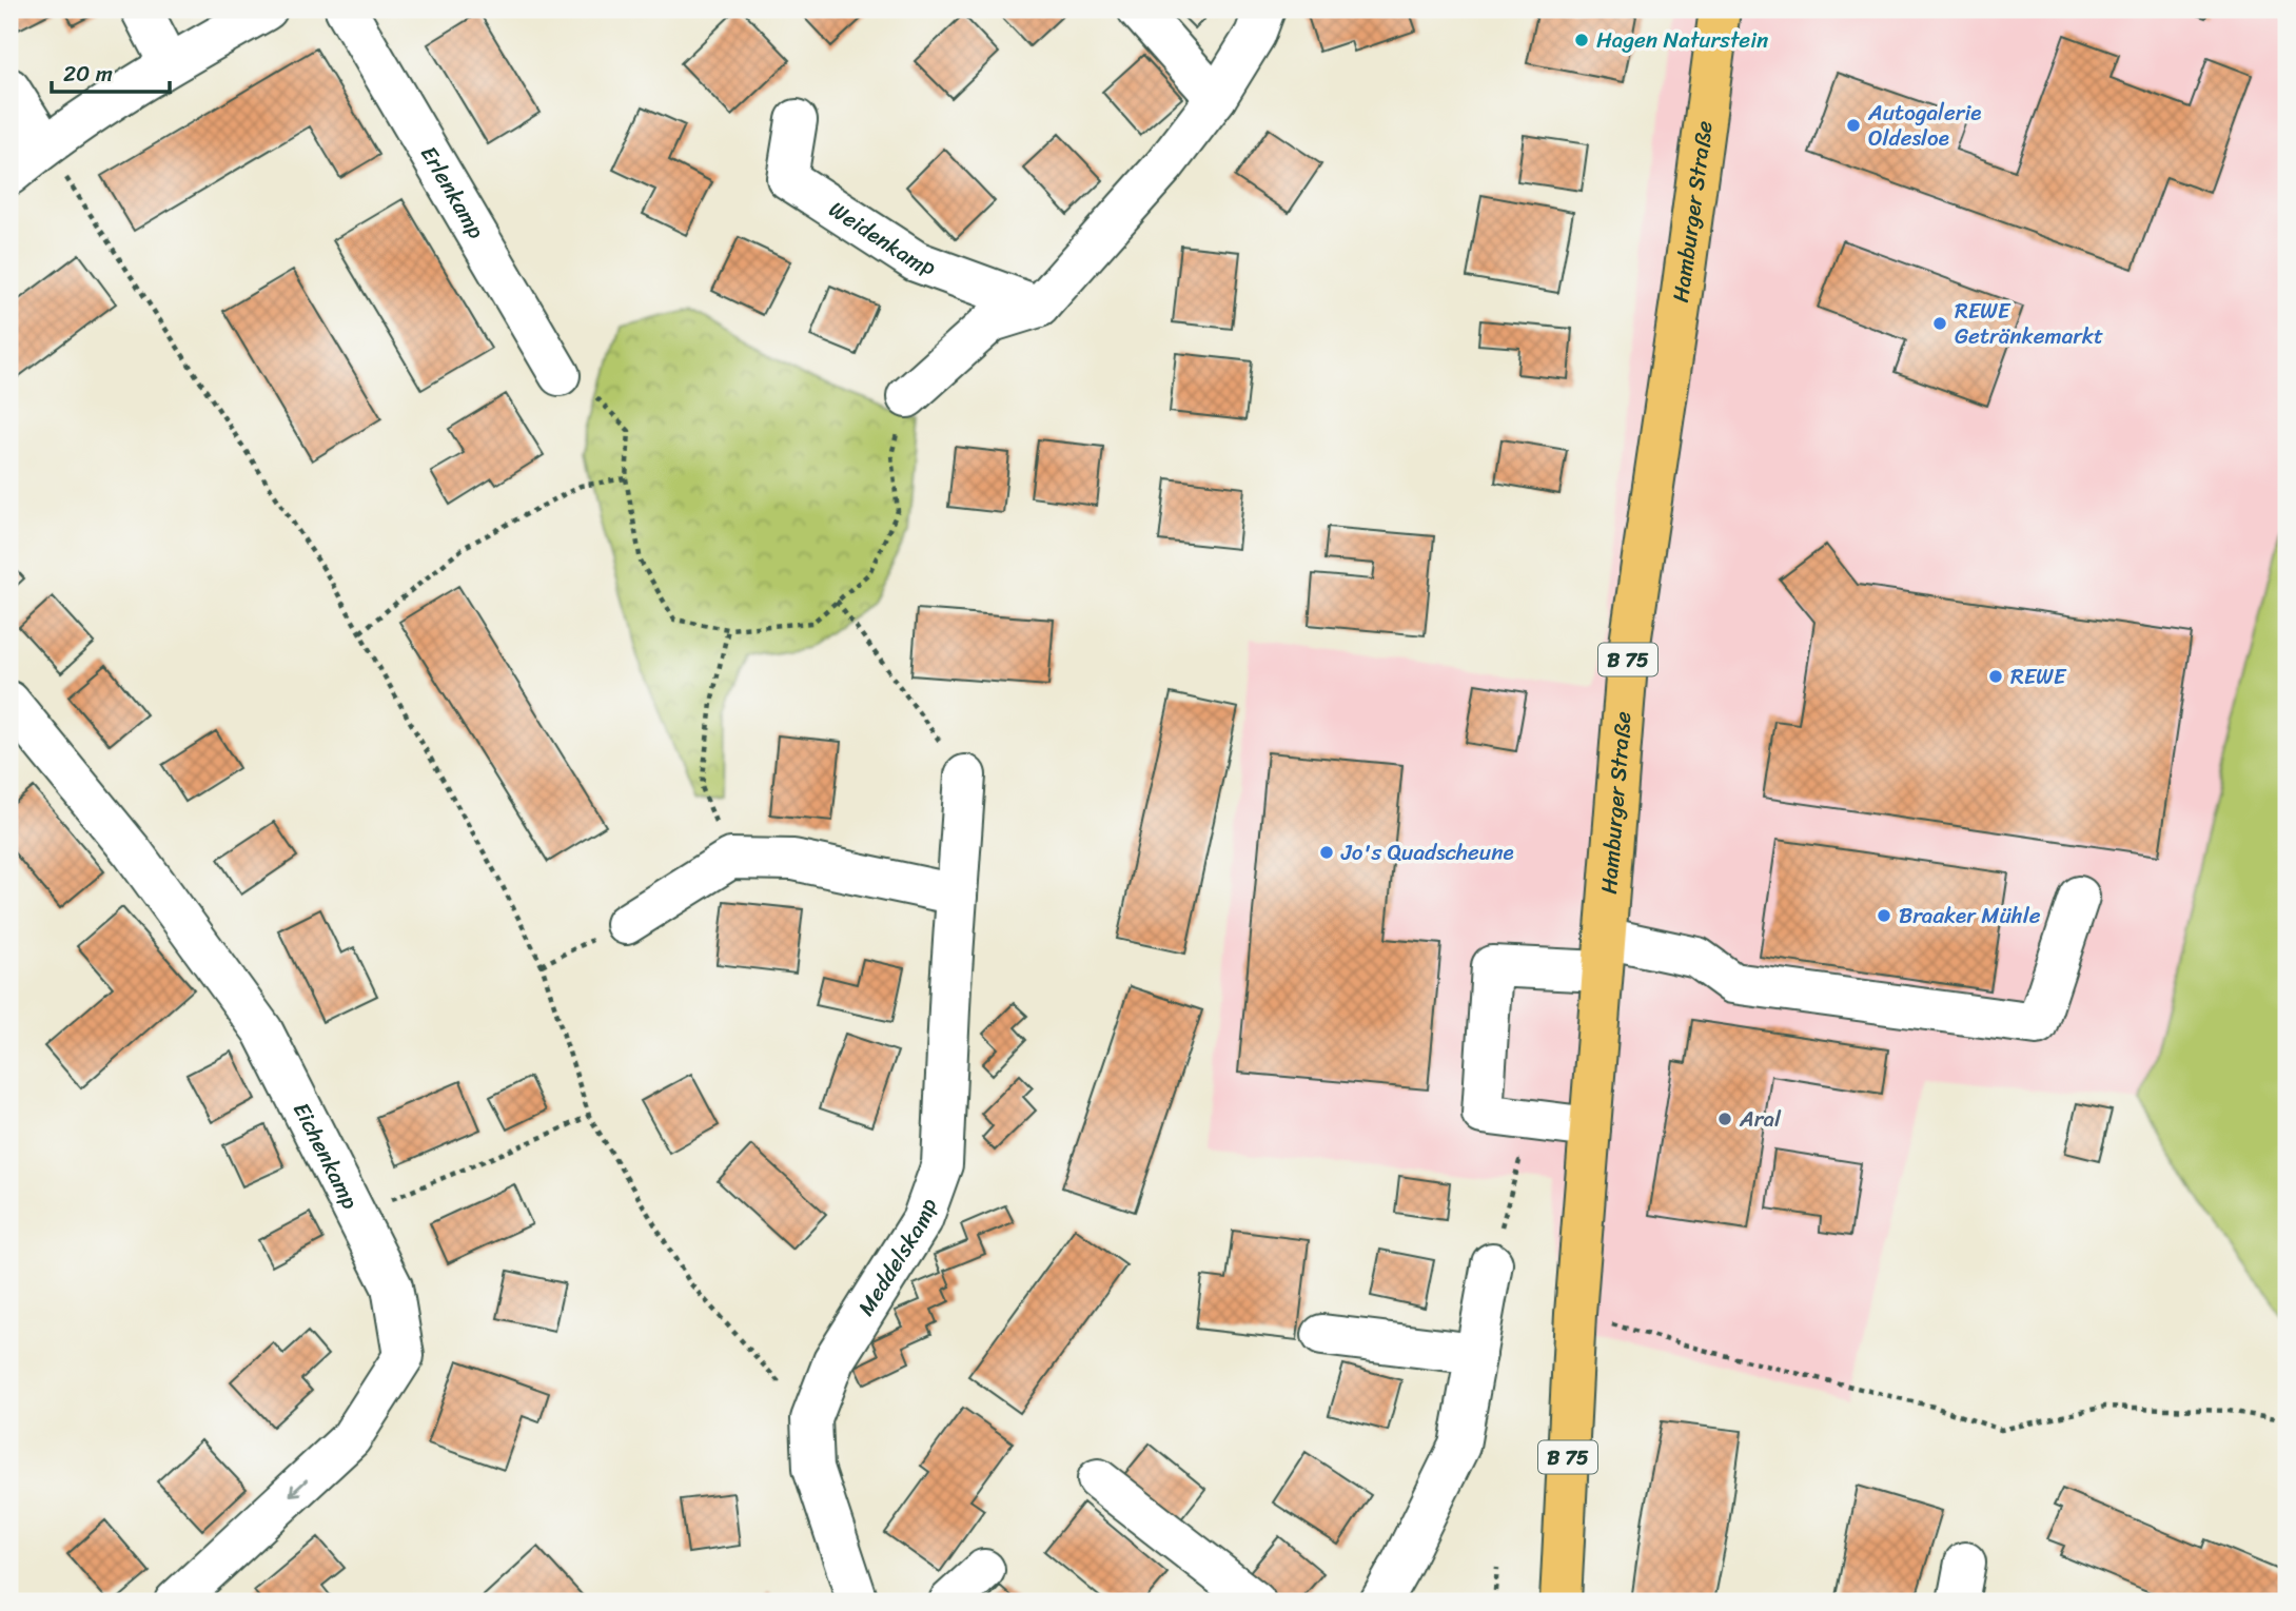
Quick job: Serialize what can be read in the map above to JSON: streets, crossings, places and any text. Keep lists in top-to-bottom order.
{
  "streets": {
    "main road": ["Hamburger Straße", "B 75"],
    "street": [
      "Erlenkamp",
      "Weidenkamp",
      "Eichenkamp",
      "Meddelskamp"
    ]
  },
  "one_way": ["Eichenkamp"],
  "places": [
    "Hagen Naturstein",
    "Autogalerie Oldesloe",
    "REWE Getränkemarkt",
    "REWE",
    "Jo's Quadscheune",
    "Braaker Mühle",
    "Aral"
  ],
  "scale_bar": "20 m"
}
